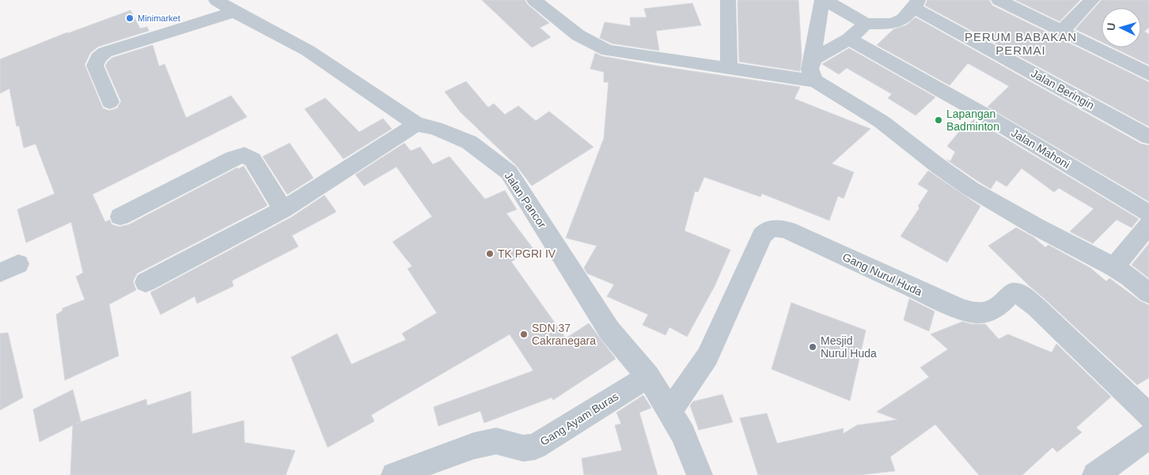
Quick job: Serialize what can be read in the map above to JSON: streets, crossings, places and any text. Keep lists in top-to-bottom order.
{
  "streets": {
    "street": [
      "Jalan Beringin",
      "Jalan Mahoni",
      "Jalan Pancor",
      "Gang Nurul Huda",
      "Gang Ayam Buras"
    ]
  },
  "crossings": [
    ["Jalan Pancor", "Gang Nurul Huda"],
    ["Jalan Pancor", "Gang Ayam Buras"]
  ],
  "districts": ["PERUM BABAKAN PERMAI"],
  "places": [
    "Minimarket",
    "Lapangan Badminton",
    "TK PGRI IV",
    "SDN 37 Cakranegara",
    "Mesjid Nurul Huda"
  ],
  "north": "left"
}
